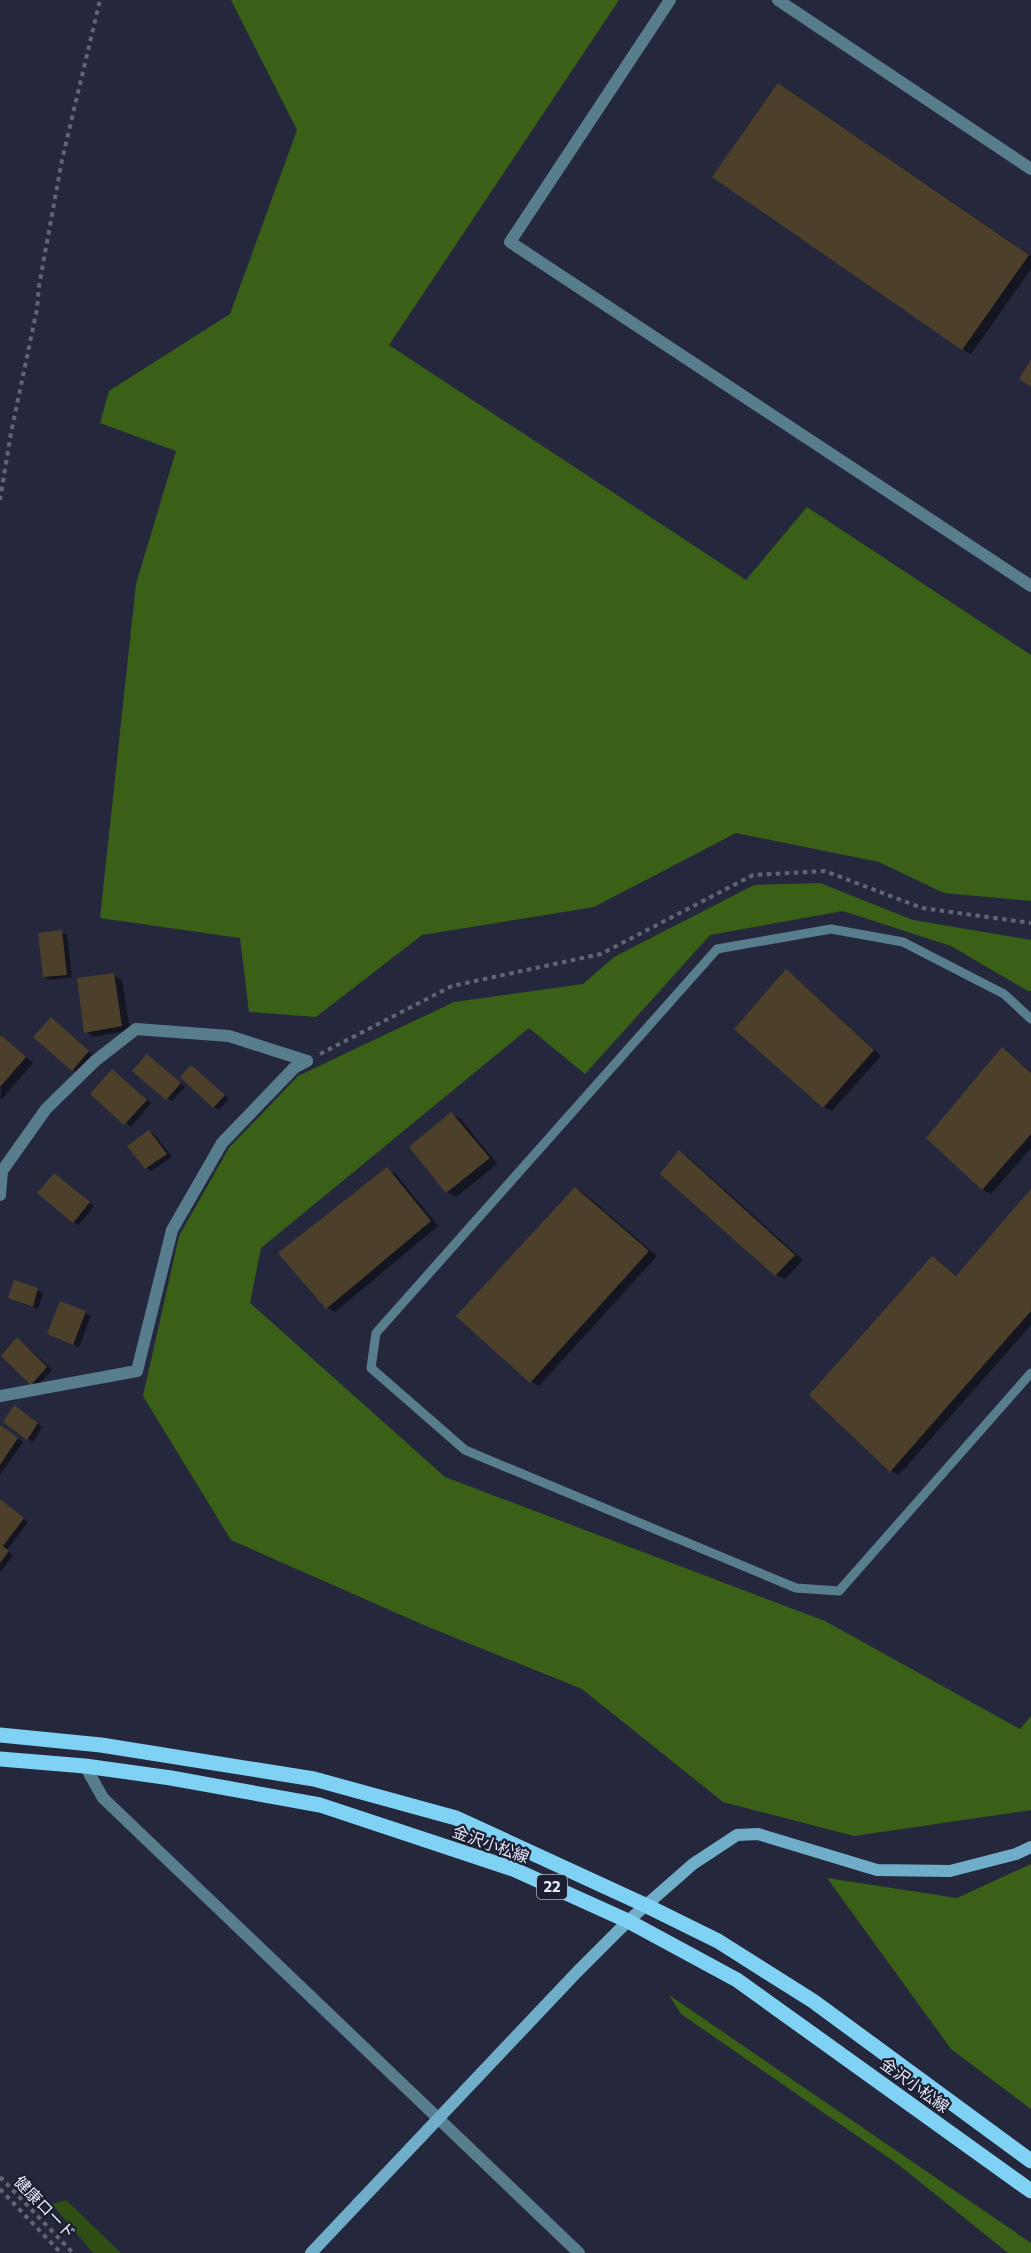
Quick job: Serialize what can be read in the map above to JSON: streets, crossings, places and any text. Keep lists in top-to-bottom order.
{
  "streets": {
    "main road": ["金沢小松線", "22"],
    "path": ["健康ロード"]
  }
}
